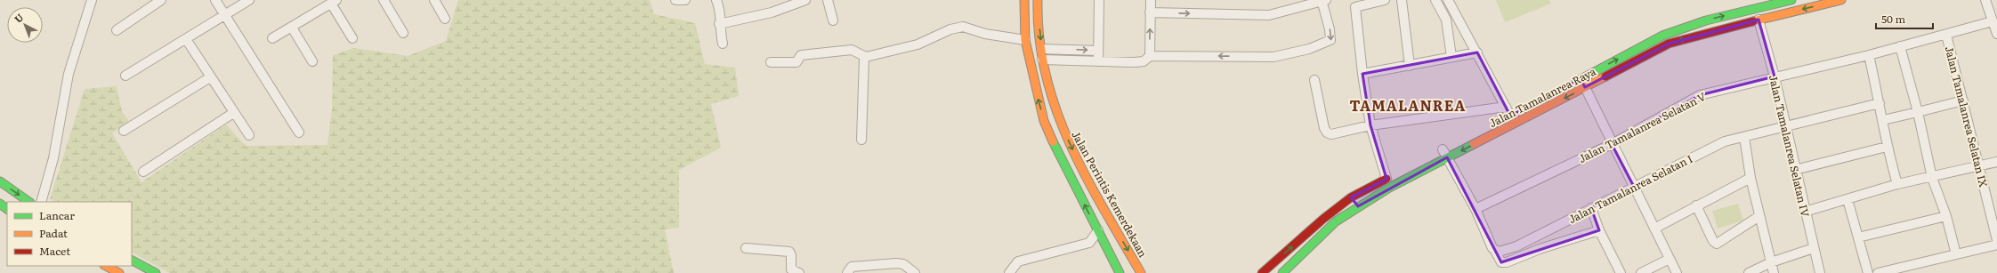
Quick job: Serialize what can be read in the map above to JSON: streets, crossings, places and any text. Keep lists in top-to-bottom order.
{
  "streets": {
    "main road": ["Jalan Tamalanrea Raya", "Jalan Perintis Kemerdekaan"],
    "street": [
      "Jalan Tamalanrea Selatan IX",
      "Jalan Tamalanrea Selatan V",
      "Jalan Tamalanrea Selatan IV",
      "Jalan Tamalanrea Selatan I"
    ]
  },
  "crossings": [
    ["Jalan Tamalanrea Raya", "Jalan Tamalanrea Selatan IV"],
    ["Jalan Tamalanrea Selatan IX", "Jalan Tamalanrea Selatan V"],
    ["Jalan Tamalanrea Selatan V", "Jalan Tamalanrea Selatan IV"],
    ["Jalan Tamalanrea Selatan IV", "Jalan Tamalanrea Selatan I"]
  ],
  "districts": ["TAMALANREA"],
  "legend": ["Lancar", "Padat", "Macet"],
  "scale_bar": "50 m",
  "north": "top left"
}
